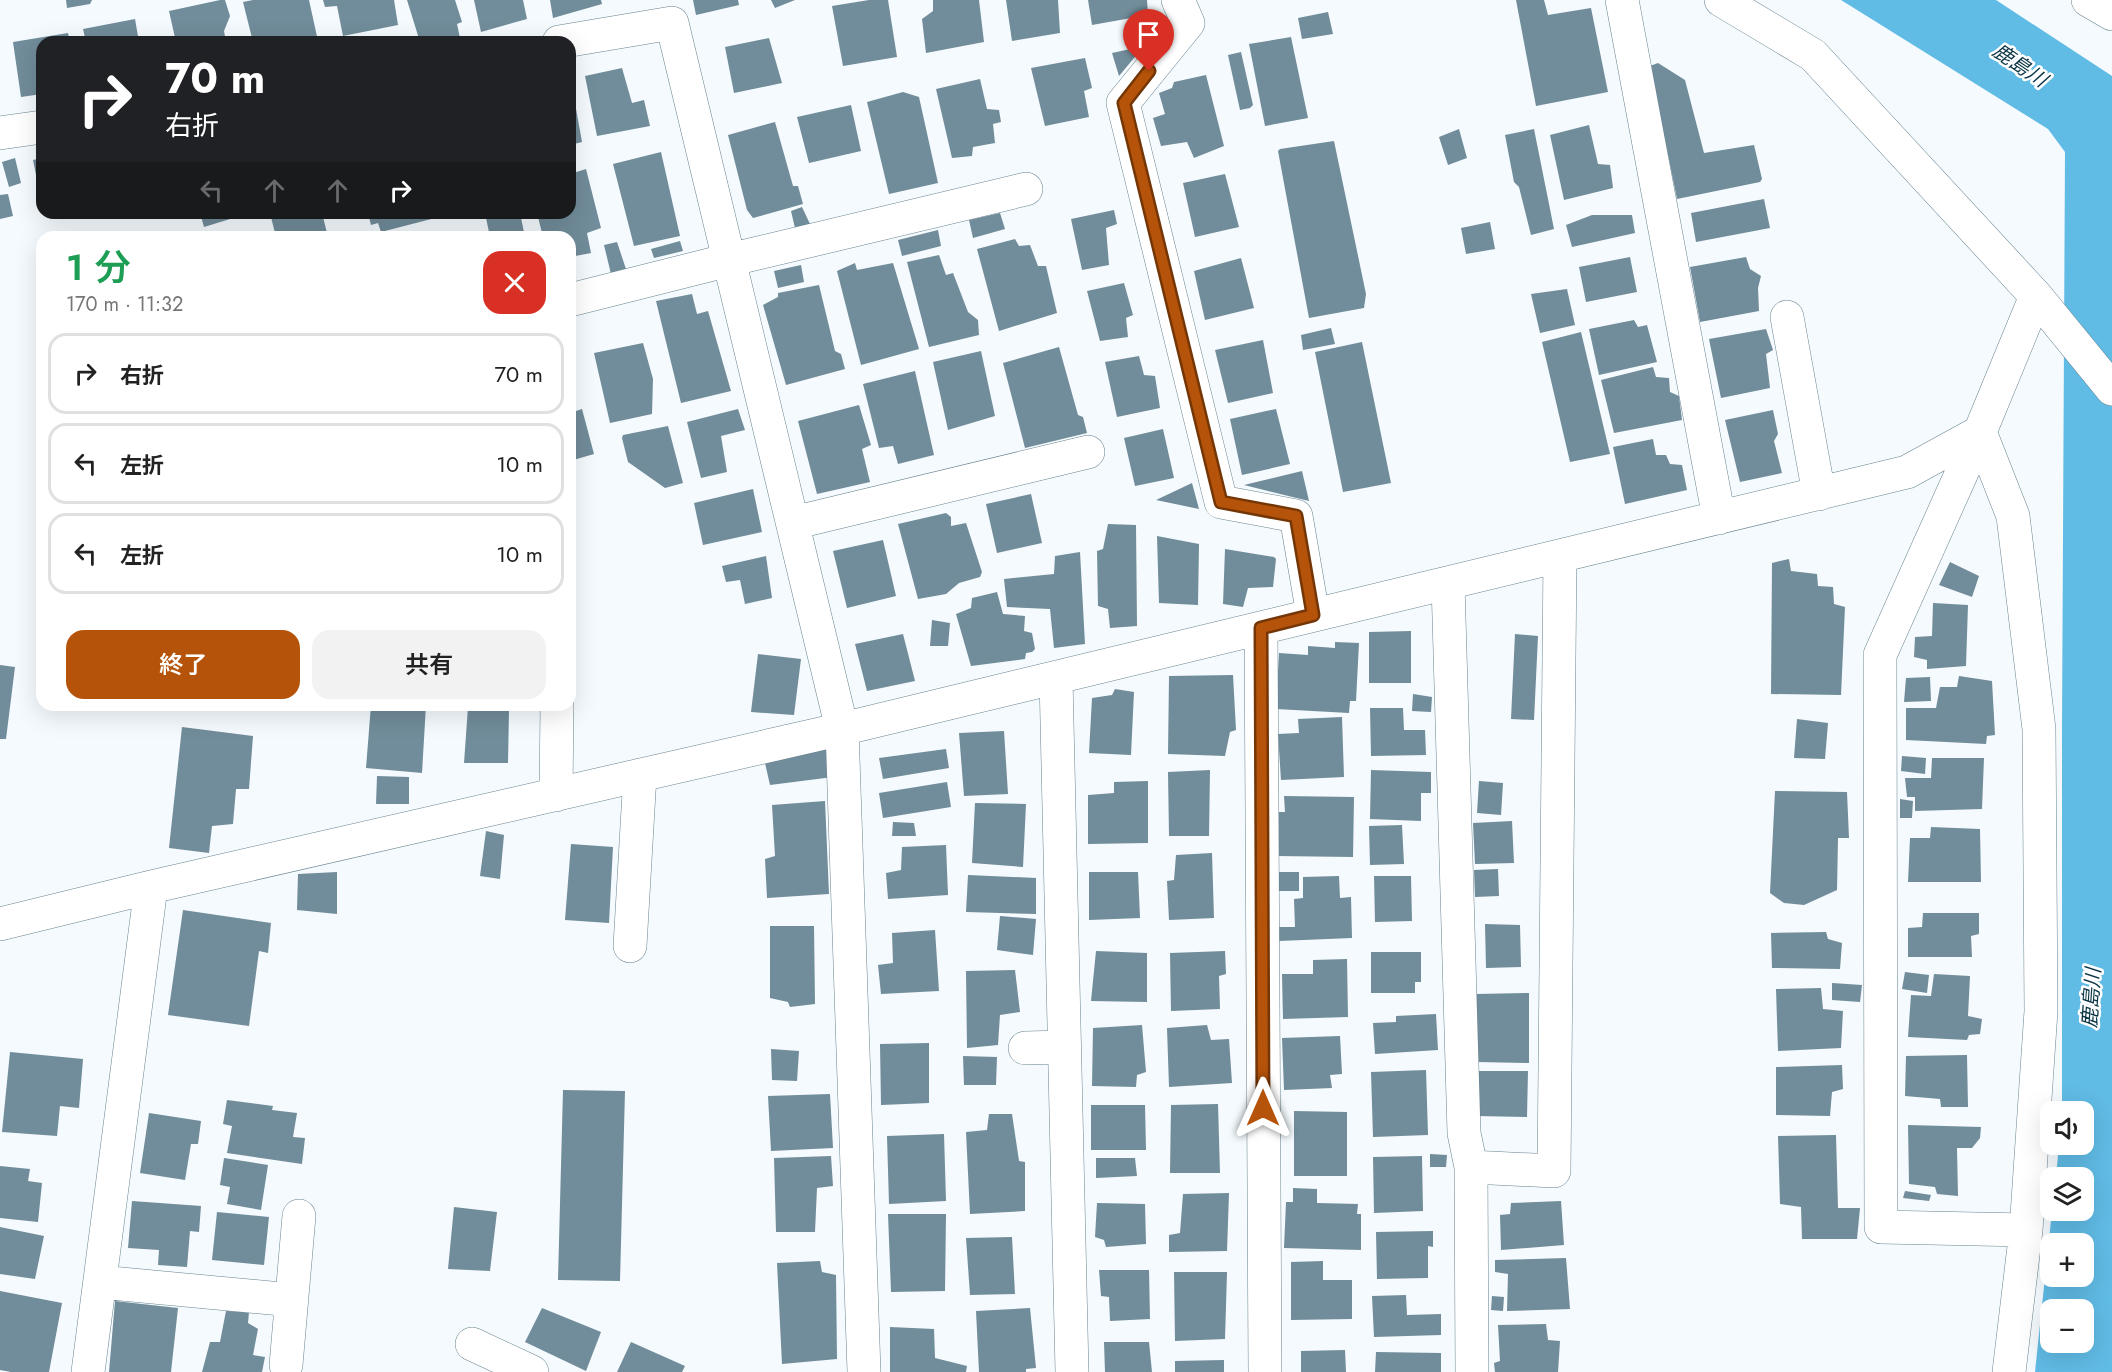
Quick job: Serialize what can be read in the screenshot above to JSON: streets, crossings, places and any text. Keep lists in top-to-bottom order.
{
  "water": ["鹿島川"],
  "page": {
    "turn": ["70 m", "右折"],
    "heading": ["1 分", "170 m · 11:32"],
    "list": [
      {
        "name": "右折",
        "value": "70 m"
      },
      {
        "name": "左折",
        "value": "10 m"
      },
      {
        "name": "左折",
        "value": "10 m"
      }
    ],
    "buttons": ["終了", "共有"],
    "map_buttons": ["+", "−"]
  }
}
